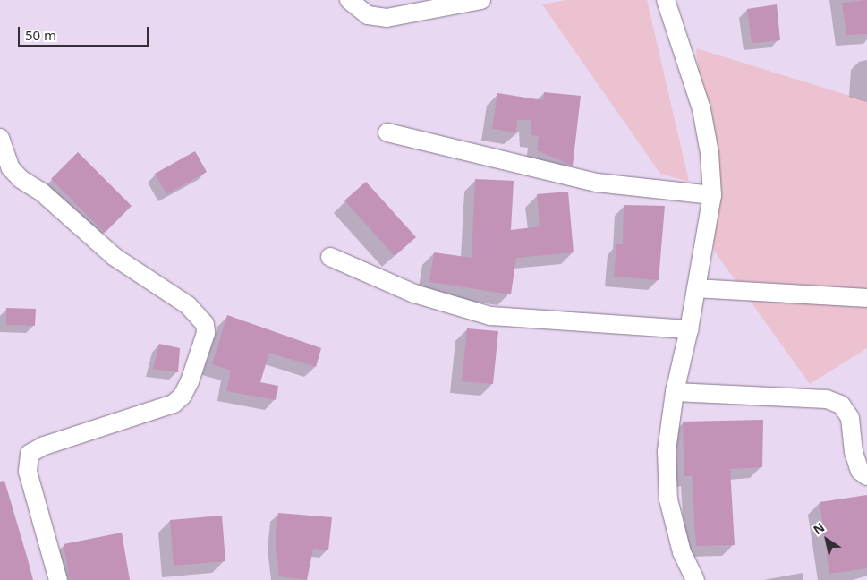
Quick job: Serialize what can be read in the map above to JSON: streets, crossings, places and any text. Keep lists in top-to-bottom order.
{
  "scale_bar": "50 m",
  "north": "top left"
}
